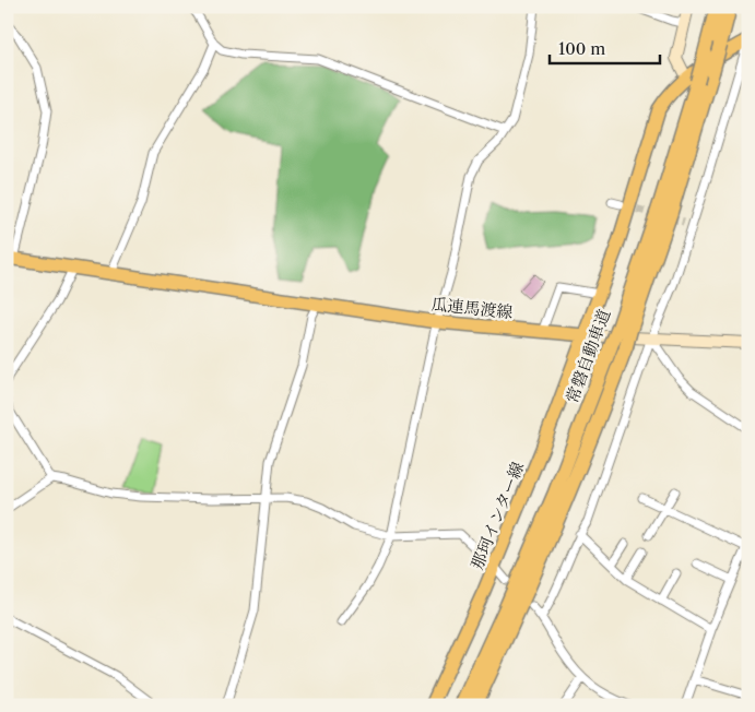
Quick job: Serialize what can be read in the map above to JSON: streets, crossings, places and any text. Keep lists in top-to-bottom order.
{
  "streets": {
    "highway": ["常磐自動車道"],
    "main road": ["瓜連馬渡線", "那珂インター線"]
  },
  "crossings": [
    ["瓜連馬渡線", "那珂インター線"]
  ],
  "scale_bar": "100 m"
}
